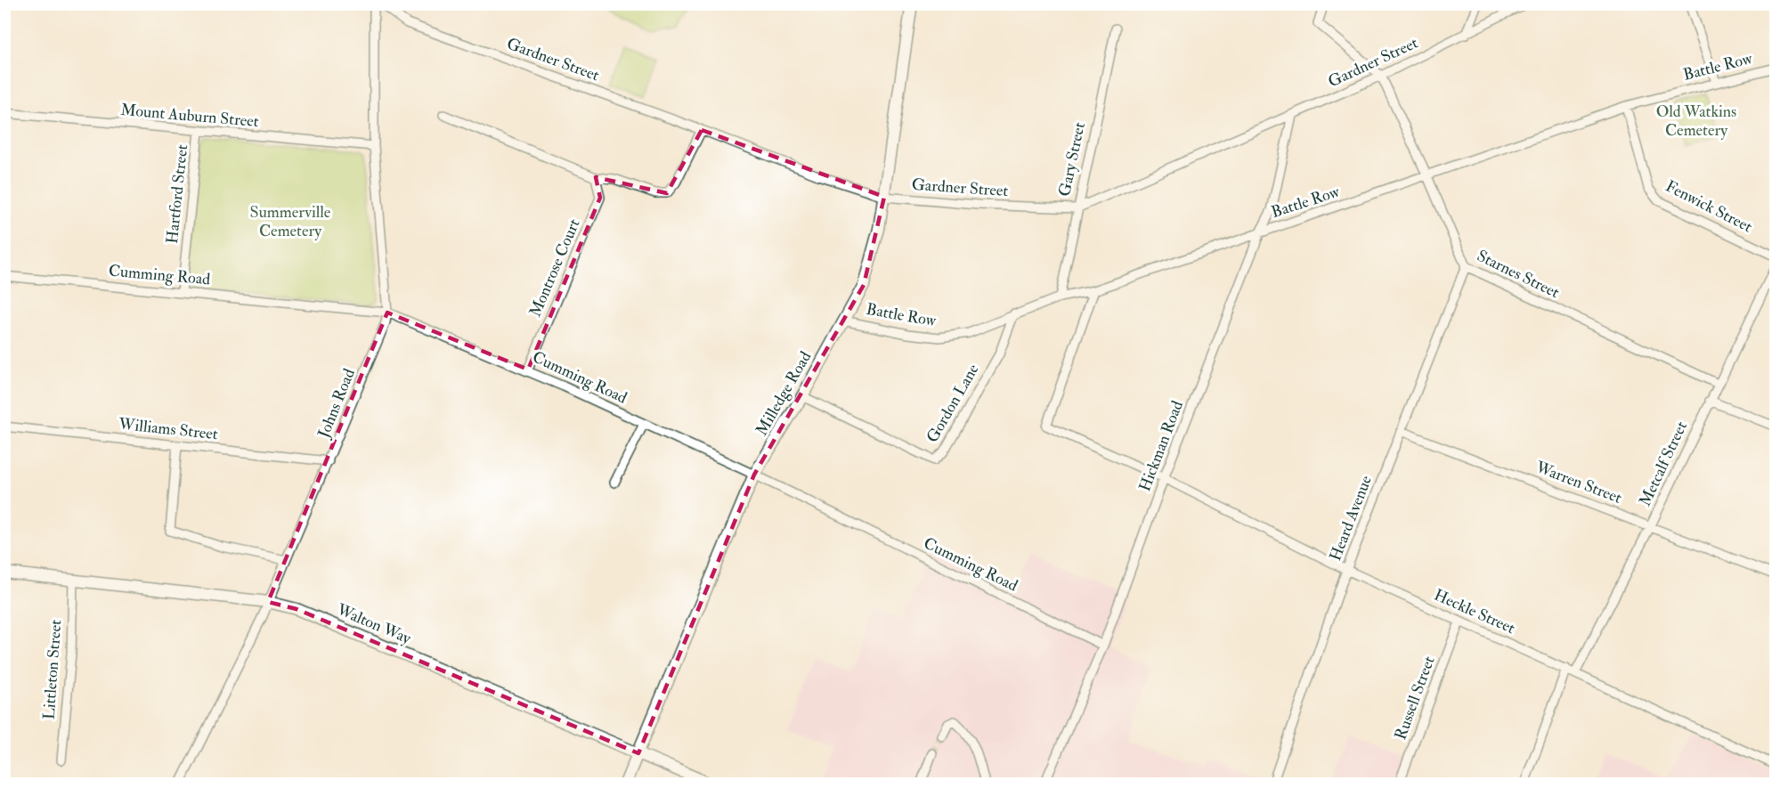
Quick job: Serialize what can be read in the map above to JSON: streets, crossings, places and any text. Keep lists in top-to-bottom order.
{
  "streets": {
    "street": [
      "Gardner Street",
      "Battle Row",
      "Mount Auburn Street",
      "Gary Street",
      "Hartford Street",
      "Fenwick Street",
      "Montrose Court",
      "Starnes Street",
      "Cumming Road",
      "Milledge Road",
      "Johns Road",
      "Gordon Lane",
      "Williams Street",
      "Hickman Road",
      "Metcalf Street",
      "Warren Street",
      "Heard Avenue",
      "Heckle Street",
      "Walton Way",
      "Littleton Street",
      "Russell Street"
    ]
  },
  "crossings": [
    ["Gardner Street", "Gary Street"],
    ["Gardner Street", "Starnes Street"],
    ["Gardner Street", "Milledge Road"],
    ["Gardner Street", "Hickman Road"],
    ["Battle Row", "Gary Street"],
    ["Battle Row", "Fenwick Street"],
    ["Battle Row", "Starnes Street"],
    ["Battle Row", "Milledge Road"],
    ["Battle Row", "Gordon Lane"],
    ["Battle Row", "Hickman Road"],
    ["Mount Auburn Street", "Hartford Street"],
    ["Mount Auburn Street", "Johns Road"],
    ["Hartford Street", "Cumming Road"],
    ["Montrose Court", "Cumming Road"],
    ["Starnes Street", "Metcalf Street"],
    ["Starnes Street", "Heard Avenue"],
    ["Cumming Road", "Milledge Road"],
    ["Cumming Road", "Johns Road"],
    ["Cumming Road", "Hickman Road"],
    ["Milledge Road", "Gordon Lane"],
    ["Milledge Road", "Walton Way"],
    ["Johns Road", "Williams Street"],
    ["Johns Road", "Walton Way"],
    ["Hickman Road", "Heckle Street"],
    ["Metcalf Street", "Warren Street"],
    ["Metcalf Street", "Heckle Street"],
    ["Warren Street", "Heard Avenue"],
    ["Heard Avenue", "Heckle Street"],
    ["Heckle Street", "Russell Street"],
    ["Walton Way", "Littleton Street"]
  ],
  "parks": ["Old Watkins Cemetery", "Summerville Cemetery"]
}
